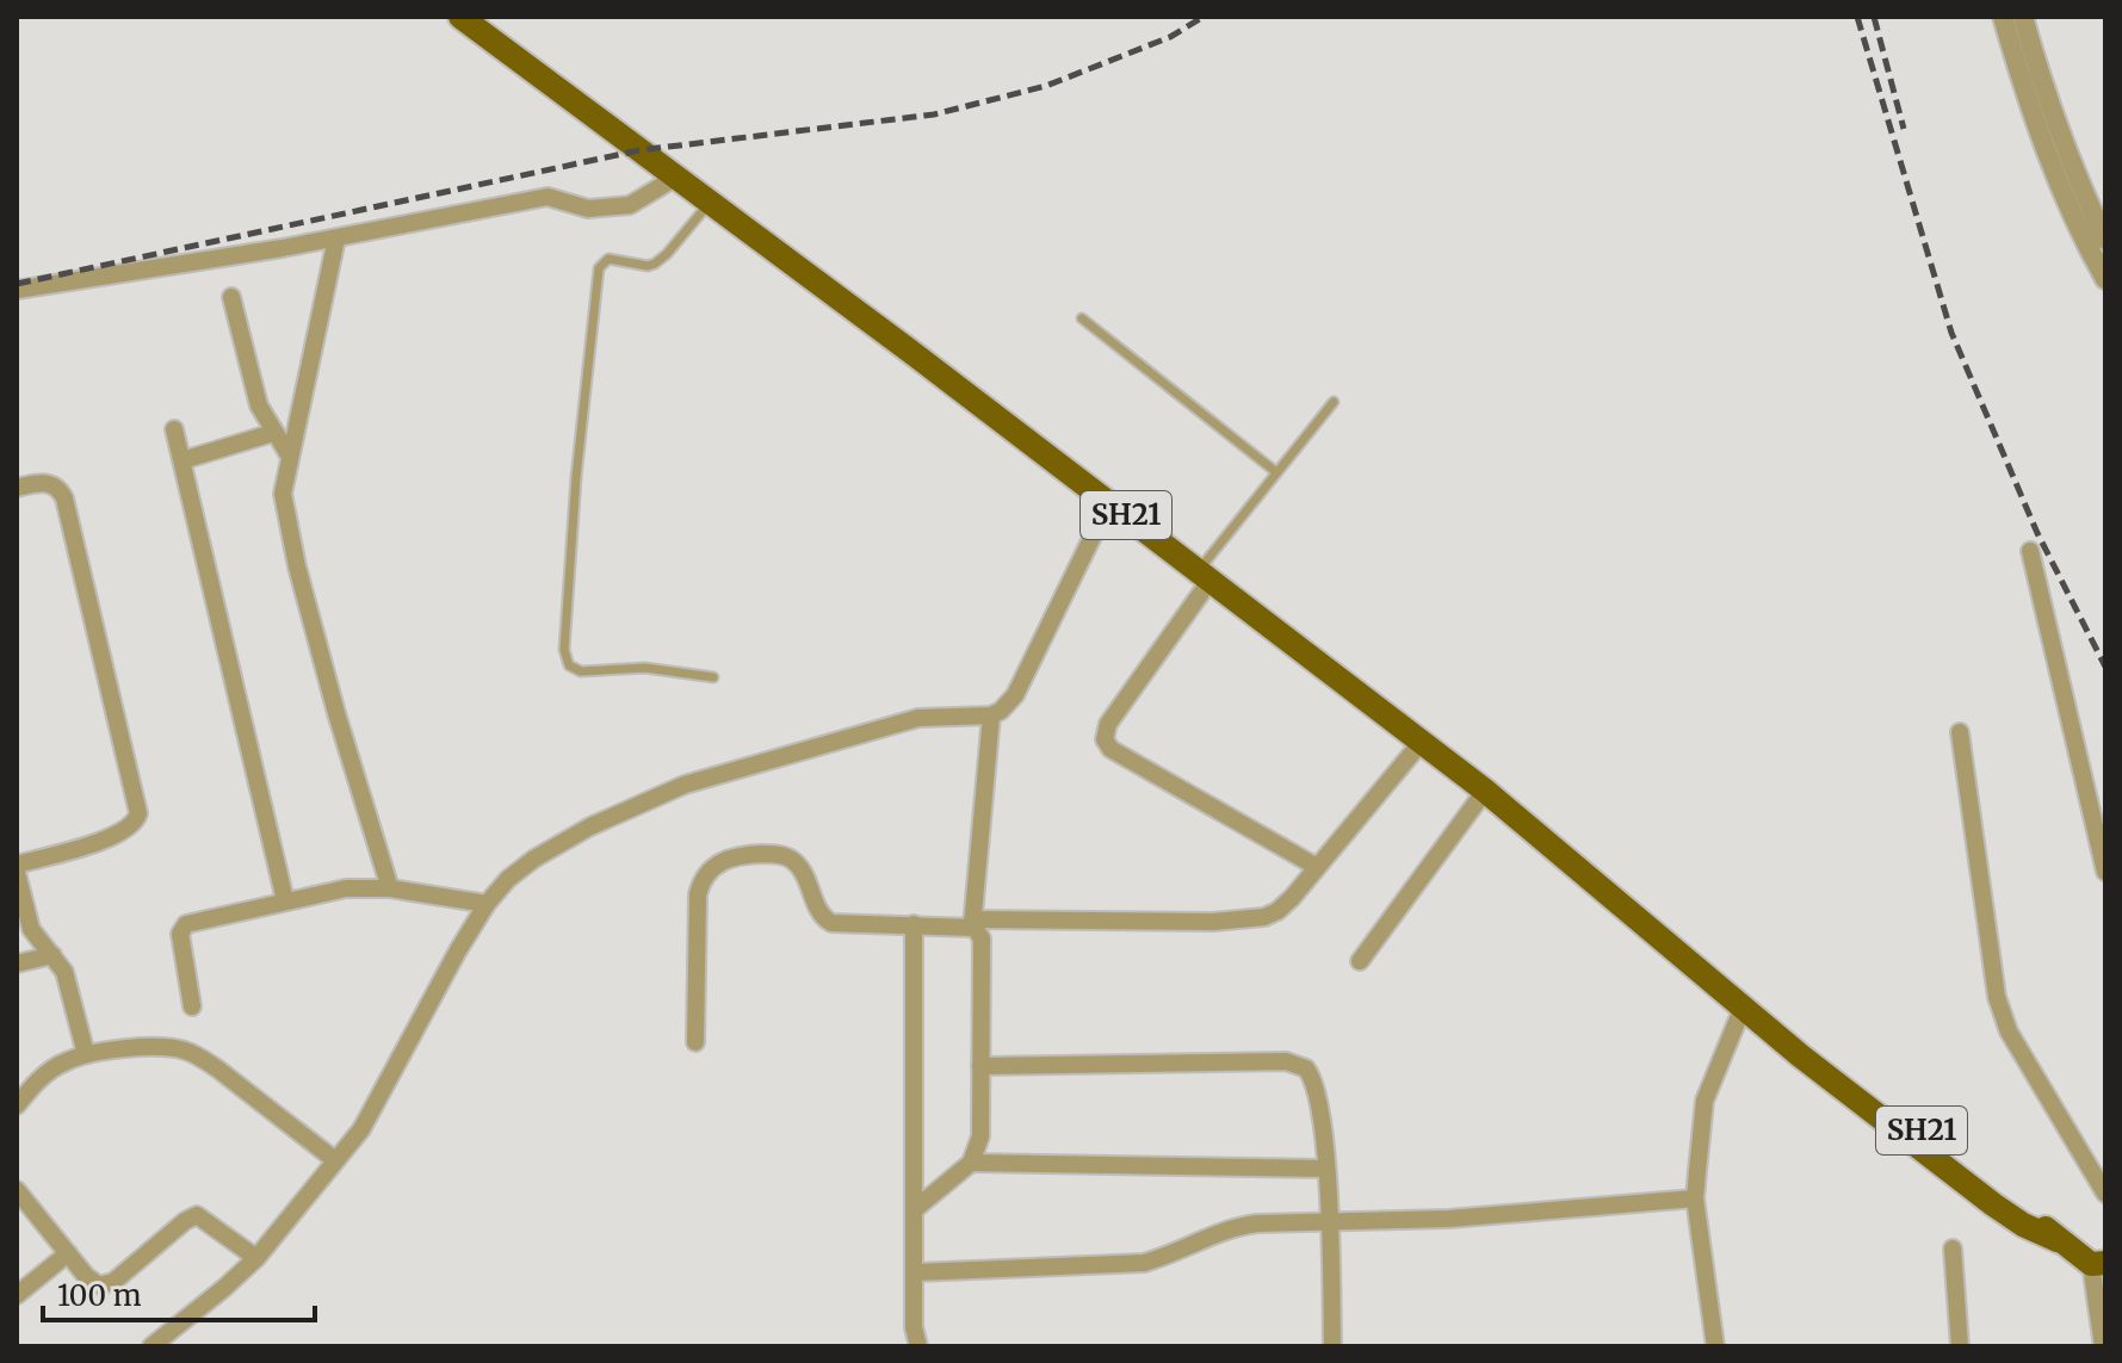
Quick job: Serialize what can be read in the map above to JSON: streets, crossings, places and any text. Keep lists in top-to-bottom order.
{
  "streets": {
    "main road": ["SH21"]
  },
  "scale_bar": "100 m"
}
